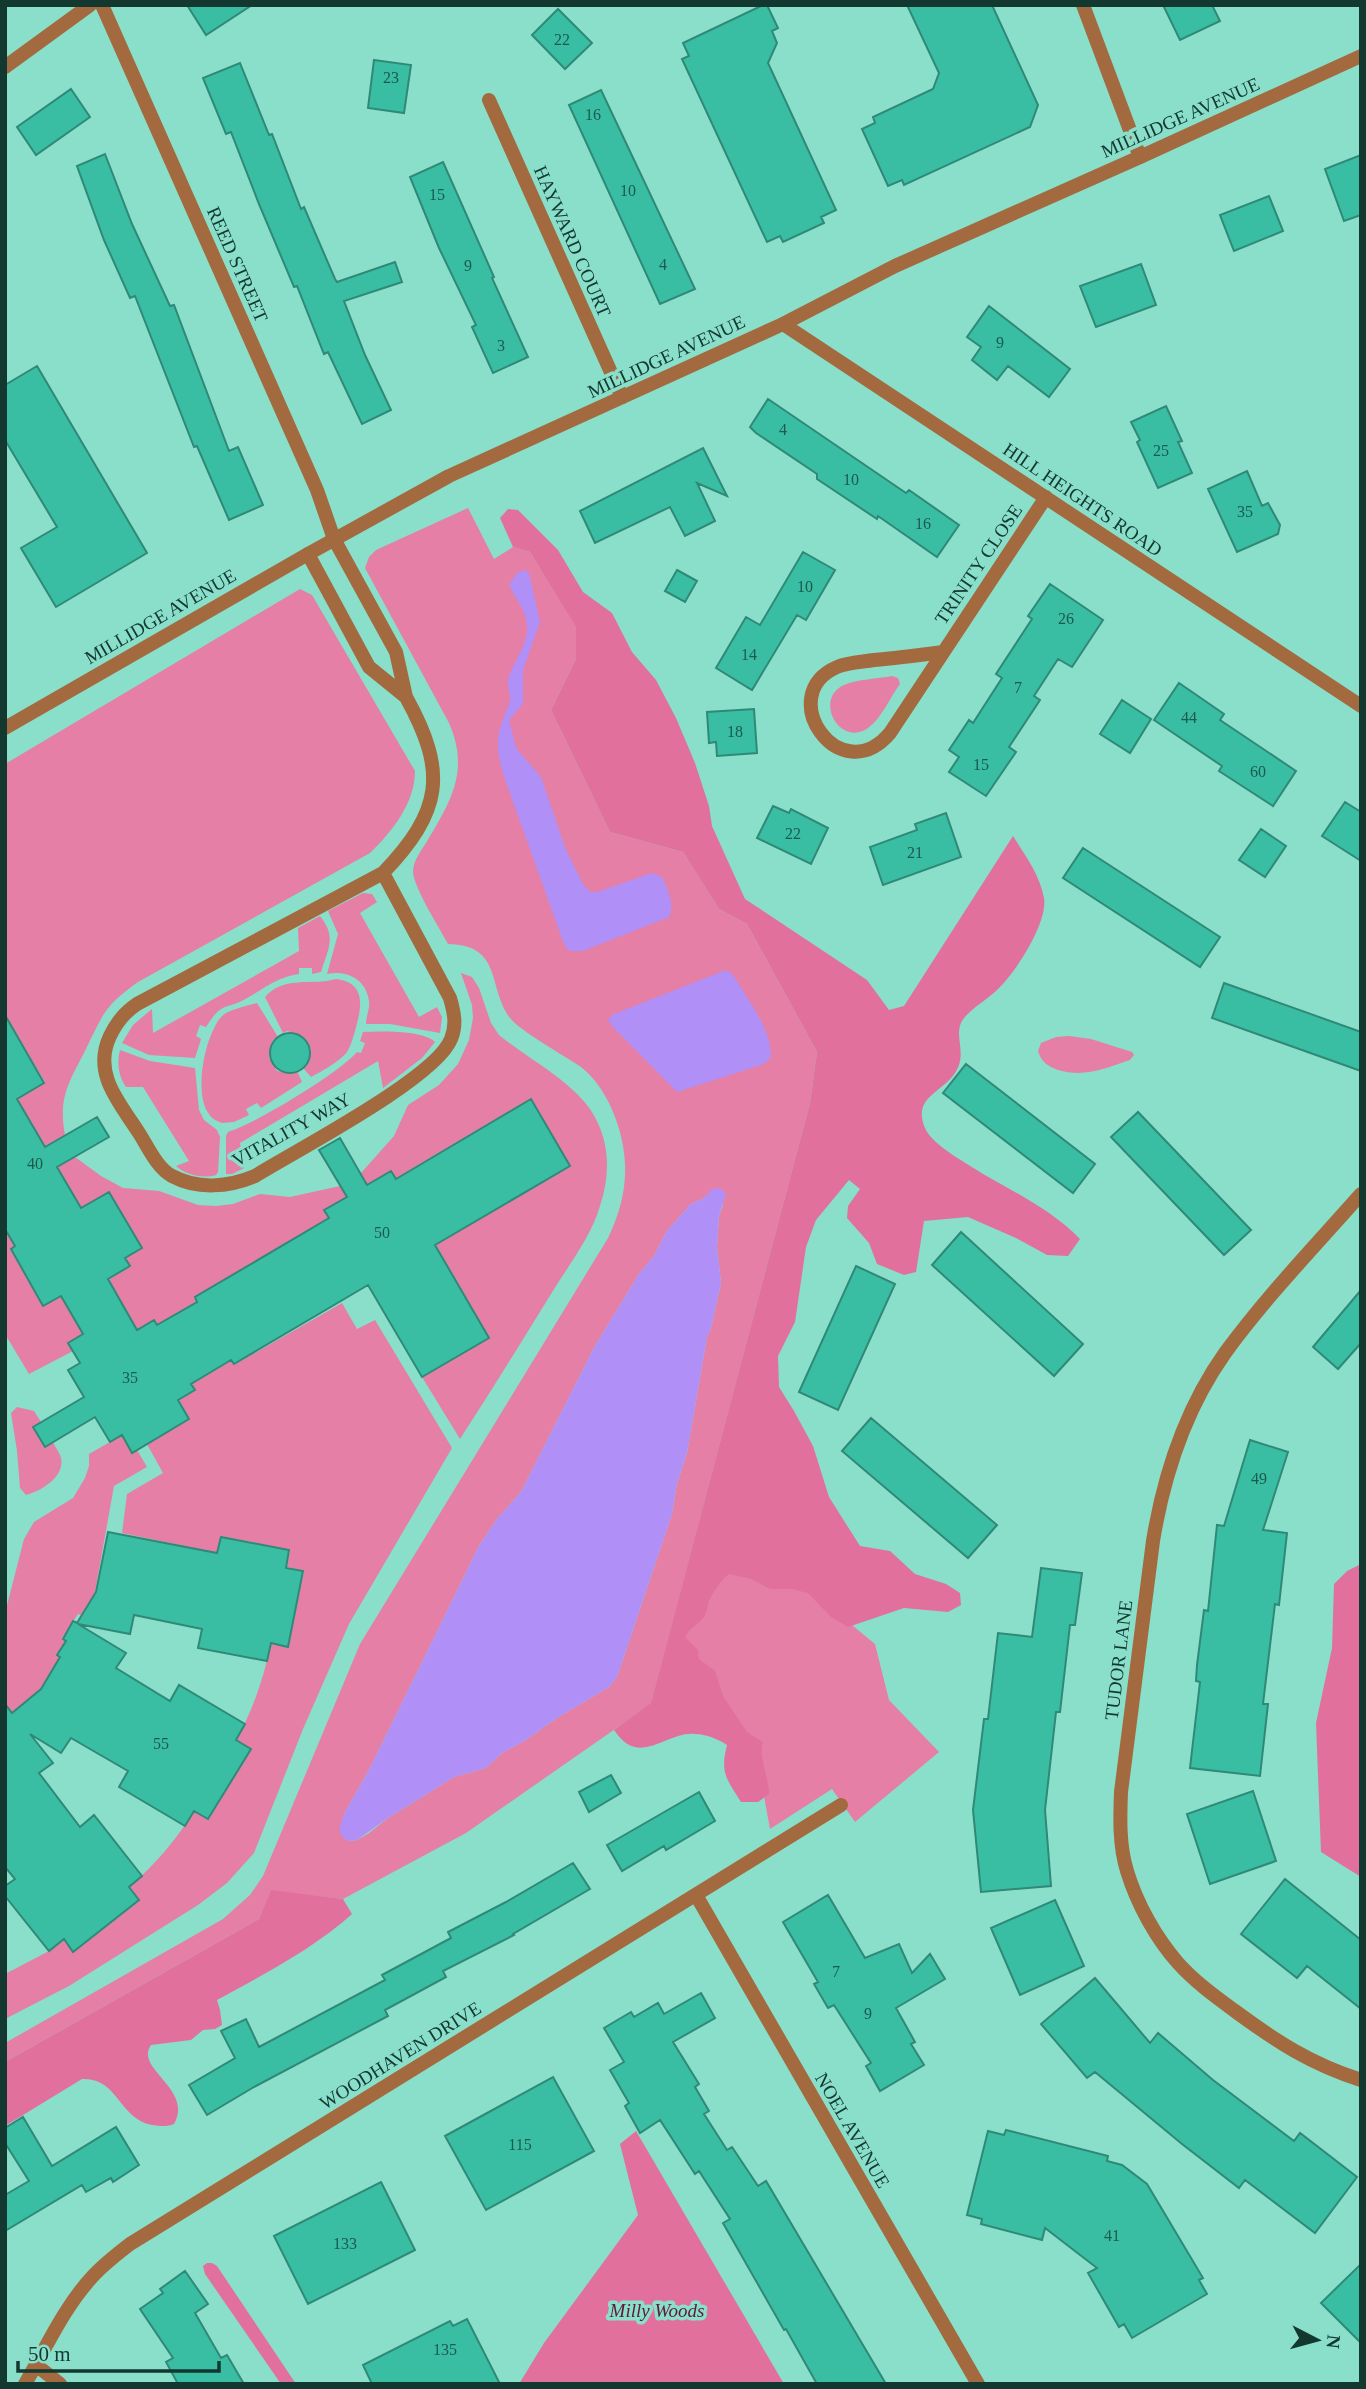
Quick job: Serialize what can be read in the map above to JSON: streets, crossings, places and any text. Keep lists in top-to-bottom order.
{
  "streets": {
    "street": [
      "MILLIDGE AVENUE",
      "HAYWARD COURT",
      "REED STREET",
      "HILL HEIGHTS ROAD",
      "TRINITY CLOSE",
      "VITALITY WAY",
      "TUDOR LANE",
      "WOODHAVEN DRIVE",
      "NOEL AVENUE"
    ]
  },
  "crossings": [
    ["MILLIDGE AVENUE", "HAYWARD COURT"],
    ["MILLIDGE AVENUE", "REED STREET"],
    ["MILLIDGE AVENUE", "HILL HEIGHTS ROAD"],
    ["MILLIDGE AVENUE", "VITALITY WAY"],
    ["REED STREET", "VITALITY WAY"],
    ["HILL HEIGHTS ROAD", "TRINITY CLOSE"],
    ["WOODHAVEN DRIVE", "NOEL AVENUE"]
  ],
  "parks": ["Milly Woods"],
  "house_numbers": [
    "22",
    "23",
    "16",
    "10",
    "15",
    "4",
    "9",
    "9",
    "3",
    "4",
    "25",
    "10",
    "35",
    "16",
    "10",
    "26",
    "14",
    "7",
    "44",
    "18",
    "15",
    "60",
    "22",
    "21",
    "40",
    "50",
    "35",
    "49",
    "55",
    "7",
    "9",
    "115",
    "41",
    "133",
    "135"
  ],
  "scale_bar": "50 m",
  "north": "right"
}
